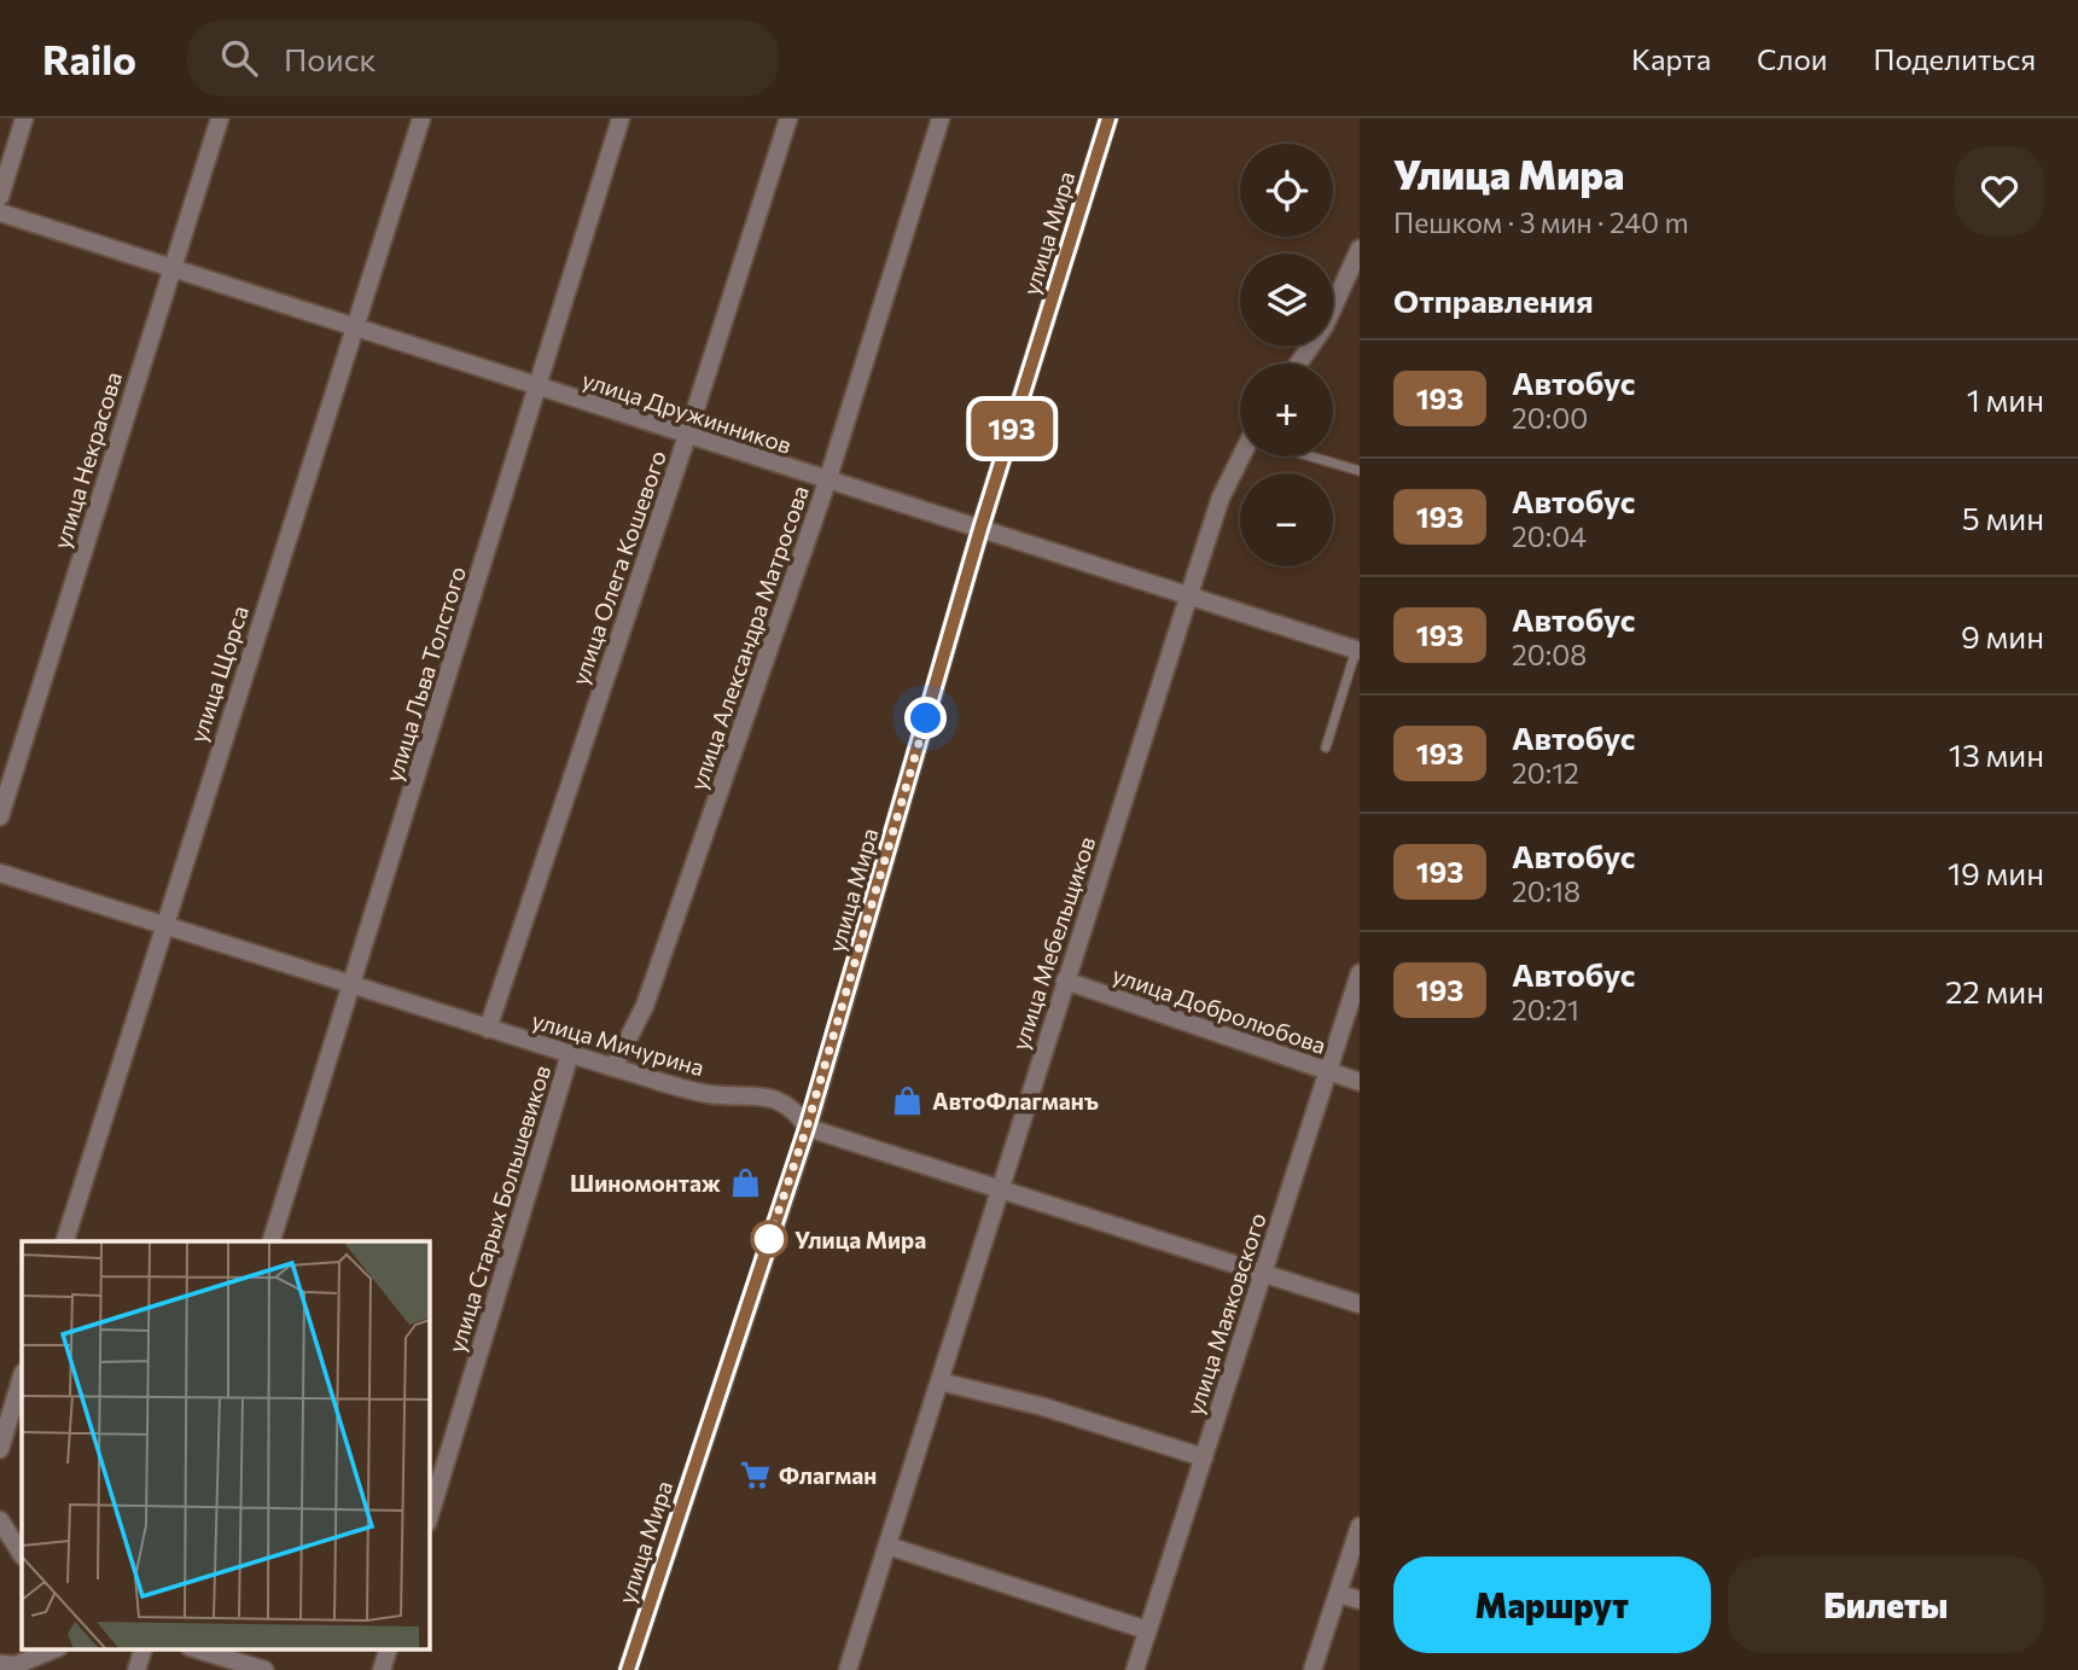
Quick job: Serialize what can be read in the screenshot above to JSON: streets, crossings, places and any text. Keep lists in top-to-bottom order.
{
  "streets": {
    "street": [
      "улица Мира",
      "улица Дружинников",
      "улица Некрасова",
      "улица Олега Кошевого",
      "улица Александра Матросова",
      "улица Щорса",
      "улица Льва Толстого",
      "улица Мебельщиков",
      "улица Добролюбова",
      "улица Мичурина",
      "улица Старых Большевиков",
      "улица Маяковского"
    ]
  },
  "crossings": [
    ["улица Мира", "улица Дружинников"],
    ["улица Мира", "улица Мичурина"],
    ["улица Дружинников", "улица Некрасова"],
    ["улица Дружинников", "улица Олега Кошевого"],
    ["улица Дружинников", "улица Александра Матросова"],
    ["улица Дружинников", "улица Щорса"],
    ["улица Дружинников", "улица Льва Толстого"],
    ["улица Дружинников", "улица Мебельщиков"],
    ["улица Олега Кошевого", "улица Мичурина"],
    ["улица Александра Матросова", "улица Мичурина"],
    ["улица Щорса", "улица Мичурина"],
    ["улица Льва Толстого", "улица Мичурина"],
    ["улица Мебельщиков", "улица Добролюбова"],
    ["улица Мебельщиков", "улица Мичурина"],
    ["улица Добролюбова", "улица Маяковского"],
    ["улица Мичурина", "улица Старых Большевиков"],
    ["улица Мичурина", "улица Маяковского"]
  ],
  "places": {
    "shop": ["АвтоФлагманъ", "Шиномонтаж"],
    "other": ["Улица Мира"],
    "supermarket": ["Флагман"]
  },
  "lines": ["bus line 193"],
  "page": {
    "header": "Railo",
    "search": "Поиск",
    "nav": ["Карта", "Слои", "Поделиться"],
    "on_map": "193",
    "heading": [
      ["Улица Мира", "Пешком · 3 мин · 240 m"],
      "Отправления"
    ],
    "map_buttons": ["+", "−"],
    "list": [
      {
        "mark": "193",
        "name": "Автобус",
        "note": "20:00",
        "value": "1 мин"
      },
      {
        "mark": "193",
        "name": "Автобус",
        "note": "20:04",
        "value": "5 мин"
      },
      {
        "mark": "193",
        "name": "Автобус",
        "note": "20:08",
        "value": "9 мин"
      },
      {
        "mark": "193",
        "name": "Автобус",
        "note": "20:12",
        "value": "13 мин"
      },
      {
        "mark": "193",
        "name": "Автобус",
        "note": "20:18",
        "value": "19 мин"
      },
      {
        "mark": "193",
        "name": "Автобус",
        "note": "20:21",
        "value": "22 мин"
      }
    ],
    "buttons": ["Маршрут", "Билеты"]
  }
}
